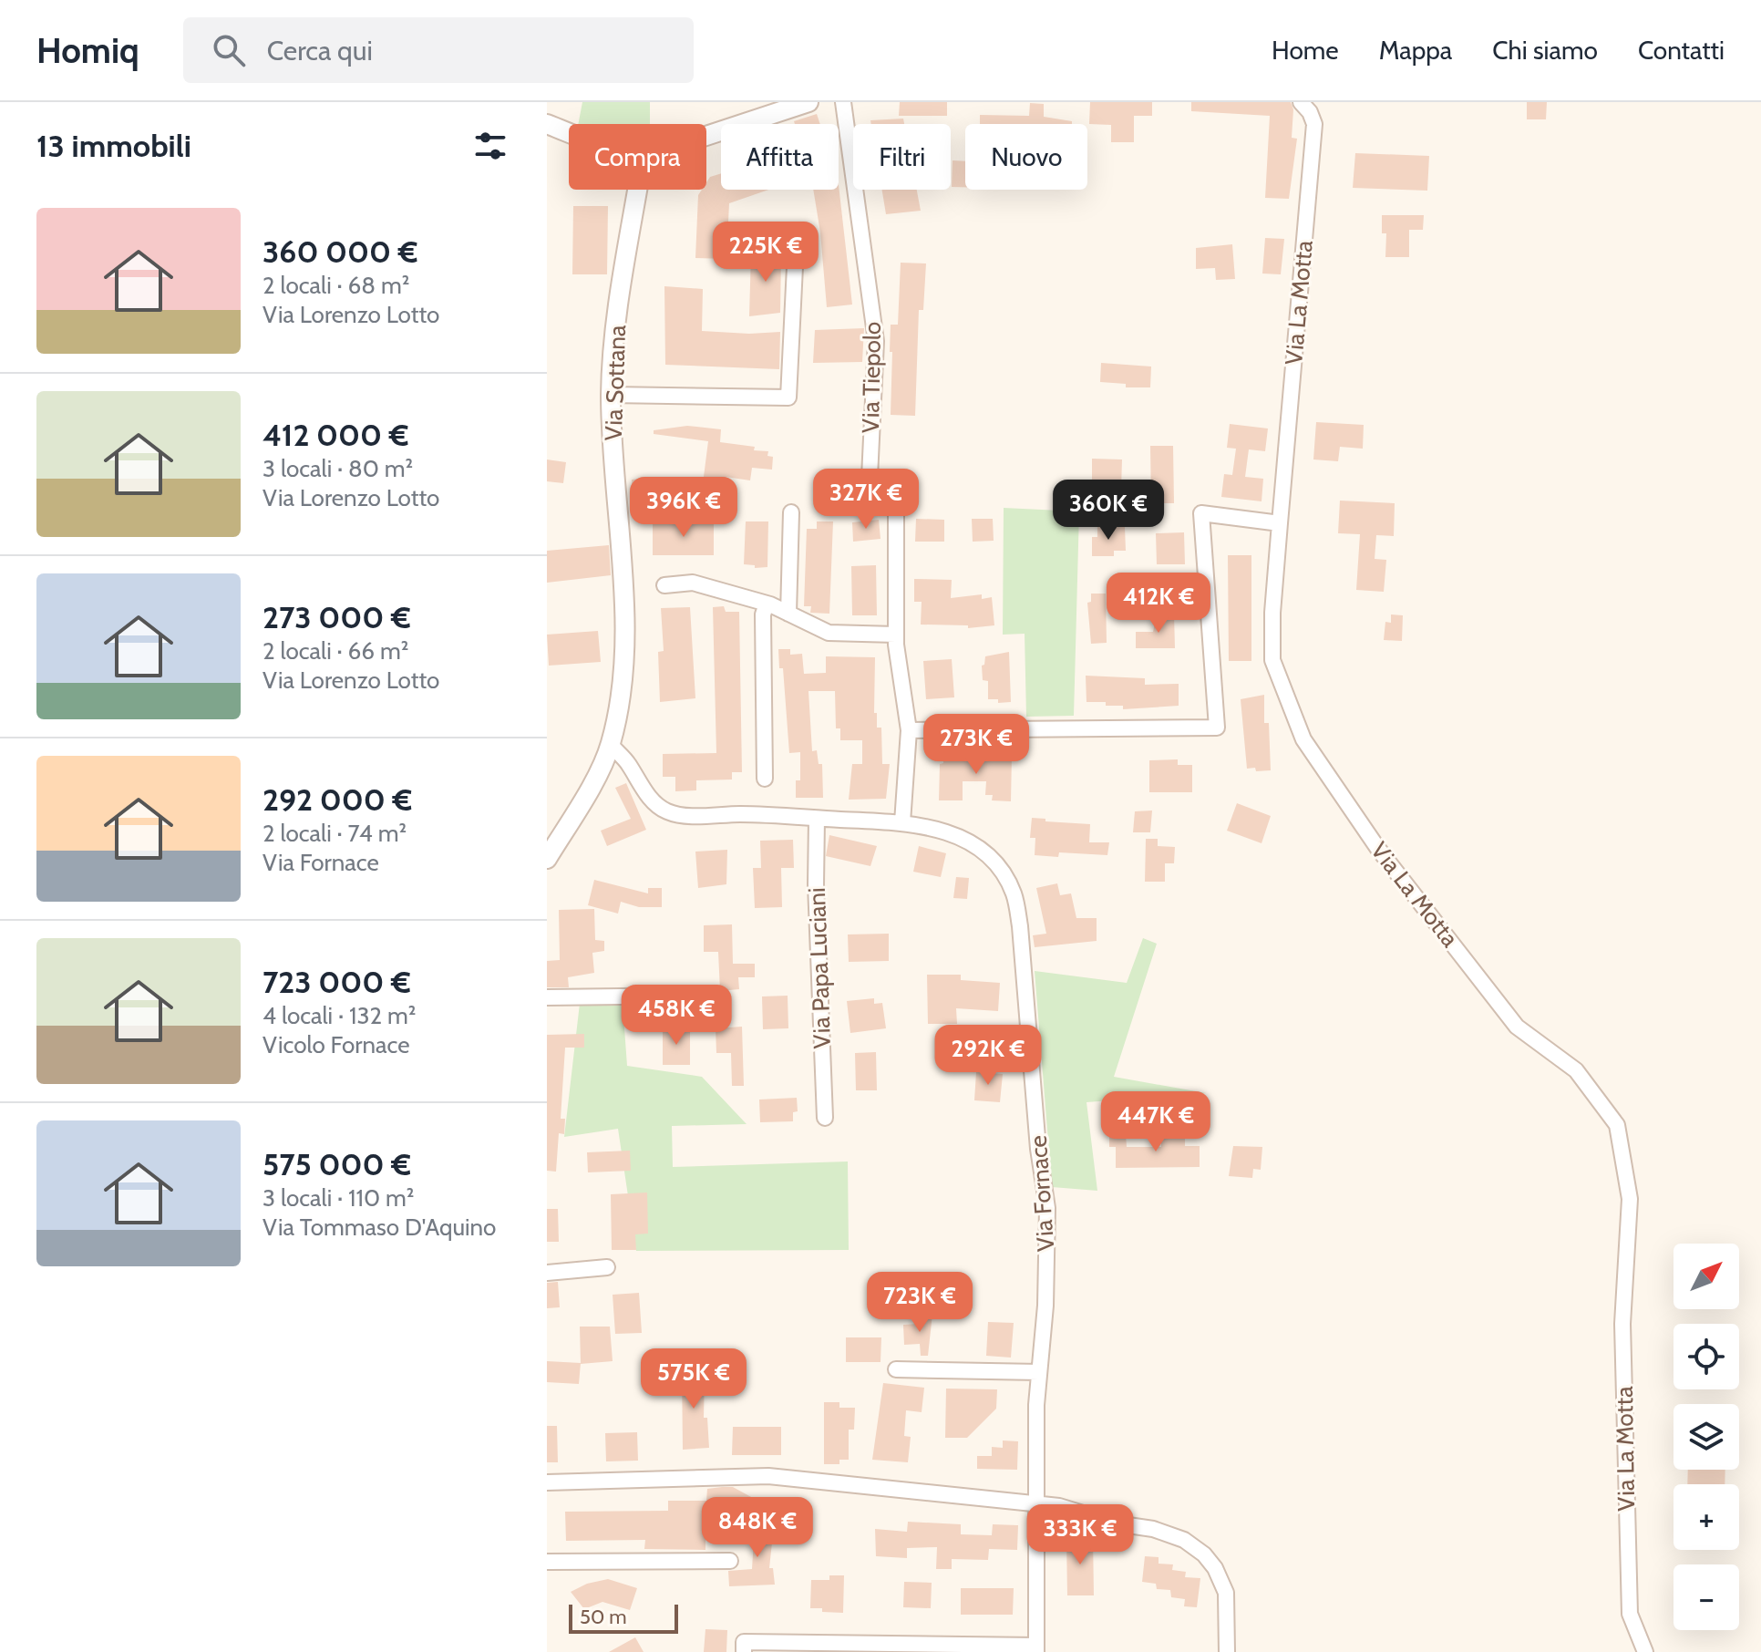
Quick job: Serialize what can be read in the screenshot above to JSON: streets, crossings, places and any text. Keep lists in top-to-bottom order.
{
  "streets": {
    "street": [
      "Via La Motta",
      "Via Tiepolo",
      "Via Sottana",
      "Via Papa Luciani",
      "Via Fornace"
    ]
  },
  "crossings": [
    ["Via Tiepolo", "Via Fornace"],
    ["Via Sottana", "Via Fornace"],
    ["Via Papa Luciani", "Via Fornace"]
  ],
  "scale_bar": "50 m",
  "north": "top right",
  "page": {
    "header": "Homiq",
    "search": "Cerca qui",
    "nav": [
      "Home",
      "Mappa",
      "Chi siamo",
      "Contatti"
    ],
    "heading": "13 immobili",
    "chip": [
      "Compra",
      "Affitta",
      "Filtri",
      "Nuovo"
    ],
    "list": [
      {
        "name": "360 000 €",
        "note": "2 locali · 68 m² · Via Lorenzo Lotto"
      },
      {
        "name": "412 000 €",
        "note": "3 locali · 80 m² · Via Lorenzo Lotto"
      },
      {
        "name": "273 000 €",
        "note": "2 locali · 66 m² · Via Lorenzo Lotto"
      },
      {
        "name": "292 000 €",
        "note": "2 locali · 74 m² · Via Fornace"
      },
      {
        "name": "723 000 €",
        "note": "4 locali · 132 m² · Vicolo Fornace"
      },
      {
        "name": "575 000 €",
        "note": "3 locali · 110 m² · Via Tommaso D'Aquino"
      }
    ],
    "price": [
      "225K €",
      "327K €",
      "396K €",
      "360K €",
      "412K €",
      "273K €",
      "458K €",
      "292K €",
      "447K €",
      "723K €",
      "575K €",
      "848K €",
      "333K €"
    ],
    "map_buttons": ["+", "−"],
    "scale": "50 m"
  }
}
